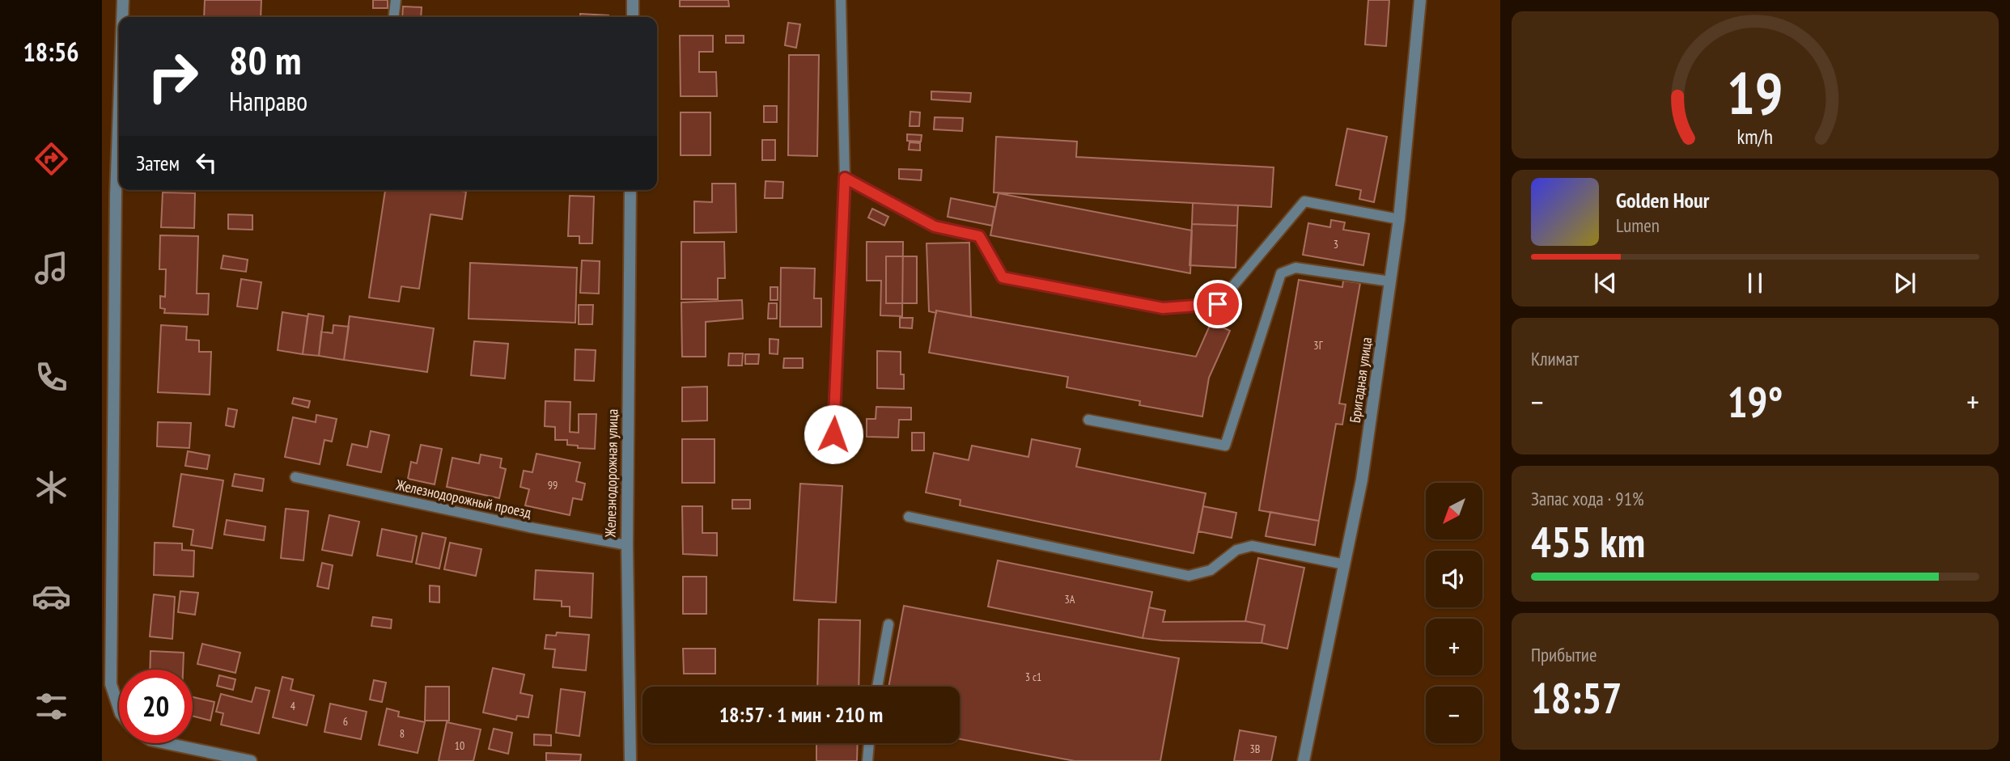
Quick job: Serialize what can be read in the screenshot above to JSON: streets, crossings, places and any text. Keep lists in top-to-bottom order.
{
  "streets": {
    "street": ["Бригадная улица", "Железнодорожная улица"],
    "lane": ["Железнодорожный проезд"]
  },
  "crossings": [
    ["Железнодорожная улица", "Железнодорожный проезд"]
  ],
  "house_numbers": [
    "3",
    "3Г",
    "99",
    "3А",
    "3 с1",
    "4",
    "6",
    "8",
    "10",
    "3В"
  ],
  "north": "bottom left",
  "page": {
    "tabs": "18:56",
    "turn": ["80 m", "Направо"],
    "then": "Затем",
    "song": ["Golden Hour", "Lumen"],
    "tile": [
      "Климат",
      ["Запас хода · 91%", "455 km"],
      ["Прибытие", "18:57"]
    ],
    "heat": ["−", "19°", "+"],
    "map_buttons": ["+", "−"],
    "limit": "20",
    "trip": "18:57 · 1 мин · 210 m",
    "gauge": ["19", "km/h"]
  }
}
